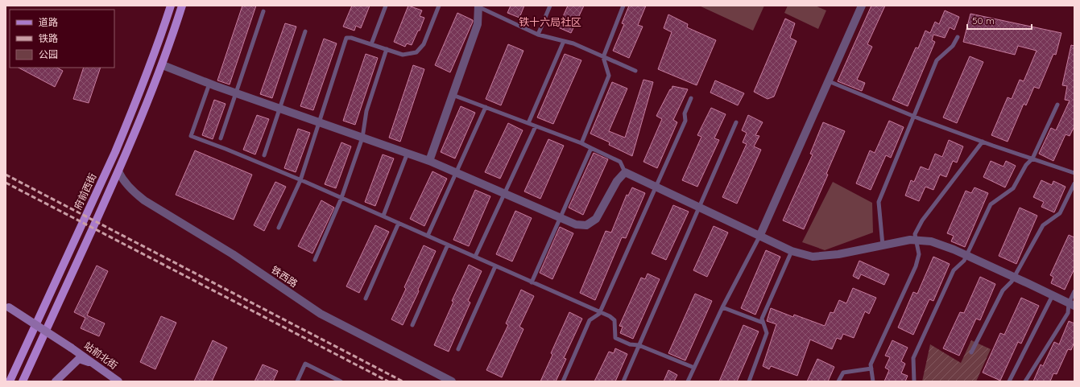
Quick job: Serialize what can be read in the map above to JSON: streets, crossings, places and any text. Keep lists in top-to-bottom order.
{
  "streets": {
    "main road": ["府前西街", "站前北街"],
    "street": ["铁西路"]
  },
  "districts": ["铁十六局社区"],
  "legend": ["道路", "铁路", "公园"],
  "scale_bar": "50 m"
}
